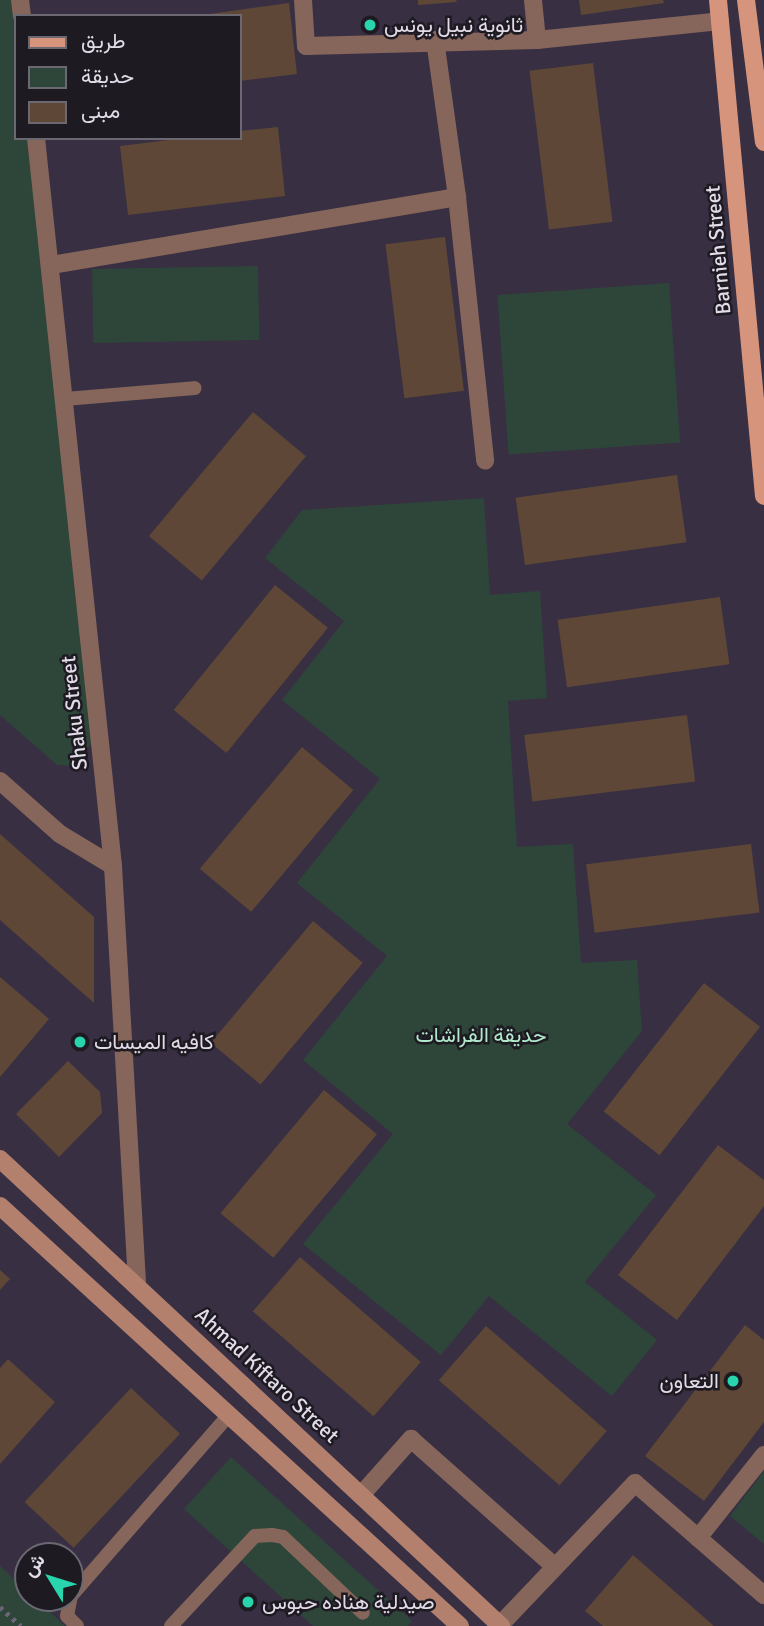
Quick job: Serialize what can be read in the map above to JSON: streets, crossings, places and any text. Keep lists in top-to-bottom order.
{
  "streets": {
    "main road": ["Barnieh Street", "Ahmad Kiftaro Street"],
    "street": ["Shaku Street"]
  },
  "crossings": [
    ["Shaku Street", "Ahmad Kiftaro Street"]
  ],
  "parks": ["حديقة الفراشات"],
  "places": [
    "ثانوية نبيل يونس",
    "كافيه الميسات",
    "التعاون",
    "صيدلية هناده حبوس"
  ],
  "legend": ["طريق", "حديقة", "مبنى"],
  "north": "top left"
}
